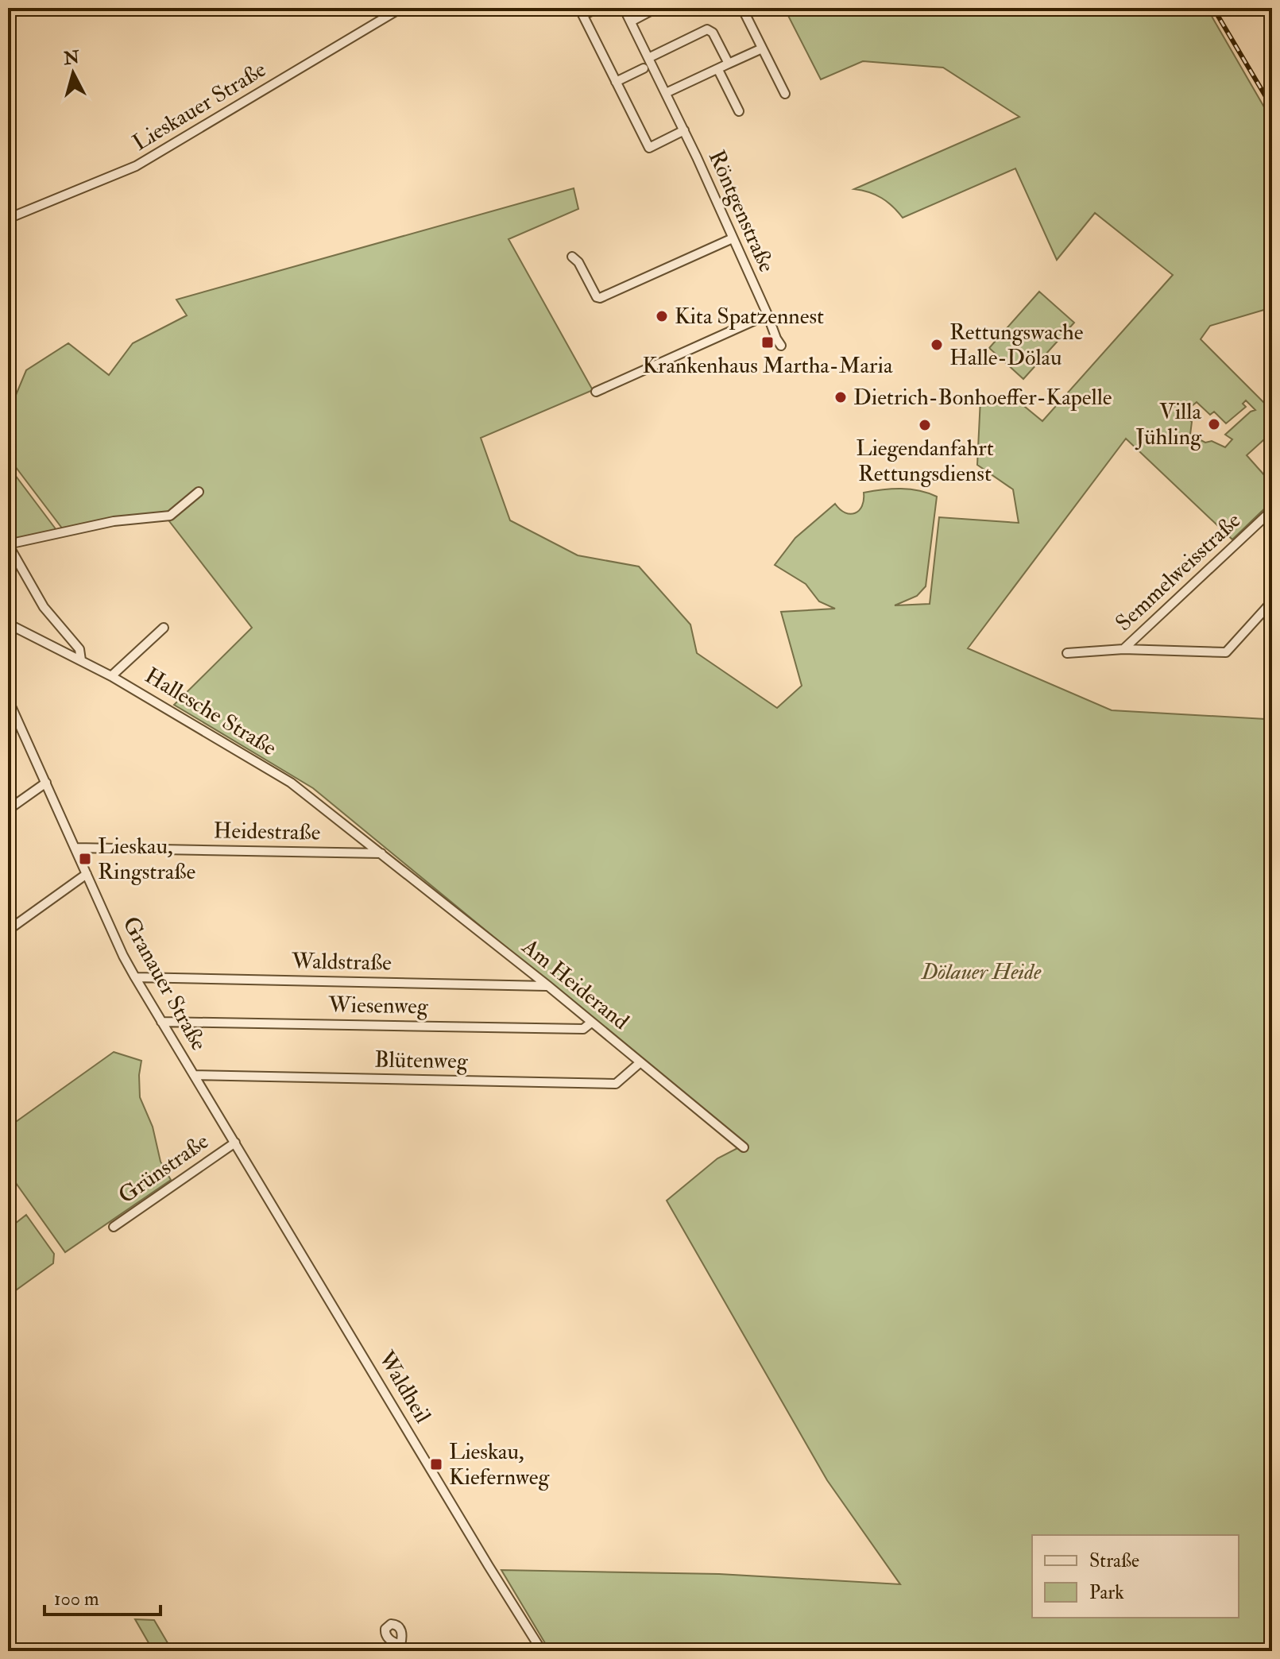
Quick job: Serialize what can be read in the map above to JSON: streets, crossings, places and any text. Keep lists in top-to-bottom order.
{
  "streets": {
    "street": [
      "Lieskauer Straße",
      "Röntgenstraße",
      "Semmelweisstraße",
      "Hallesche Straße",
      "Heidestraße",
      "Waldstraße",
      "Granauer Straße",
      "Am Heiderand",
      "Wiesenweg",
      "Blütenweg",
      "Grünstraße",
      "Waldheil"
    ]
  },
  "crossings": [
    ["Hallesche Straße", "Heidestraße"],
    ["Hallesche Straße", "Am Heiderand"],
    ["Heidestraße", "Granauer Straße"],
    ["Heidestraße", "Am Heiderand"],
    ["Waldstraße", "Granauer Straße"],
    ["Waldstraße", "Am Heiderand"],
    ["Granauer Straße", "Wiesenweg"],
    ["Granauer Straße", "Blütenweg"],
    ["Granauer Straße", "Grünstraße"],
    ["Granauer Straße", "Waldheil"],
    ["Am Heiderand", "Wiesenweg"],
    ["Am Heiderand", "Blütenweg"],
    ["Grünstraße", "Waldheil"]
  ],
  "parks": ["Dölauer Heide"],
  "places": {
    "other": [
      "Kita Spatzennest",
      "Rettungswache Halle-Dölau",
      "Dietrich-Bonhoeffer-Kapelle",
      "Villa Jühling",
      "Liegendanfahrt Rettungsdienst"
    ],
    "transit": ["Krankenhaus Martha-Maria", "Lieskau, Ringstraße", "Lieskau, Kiefernweg"]
  },
  "legend": ["Straße", "Park"],
  "scale_bar": "100 m",
  "north": "top"
}
